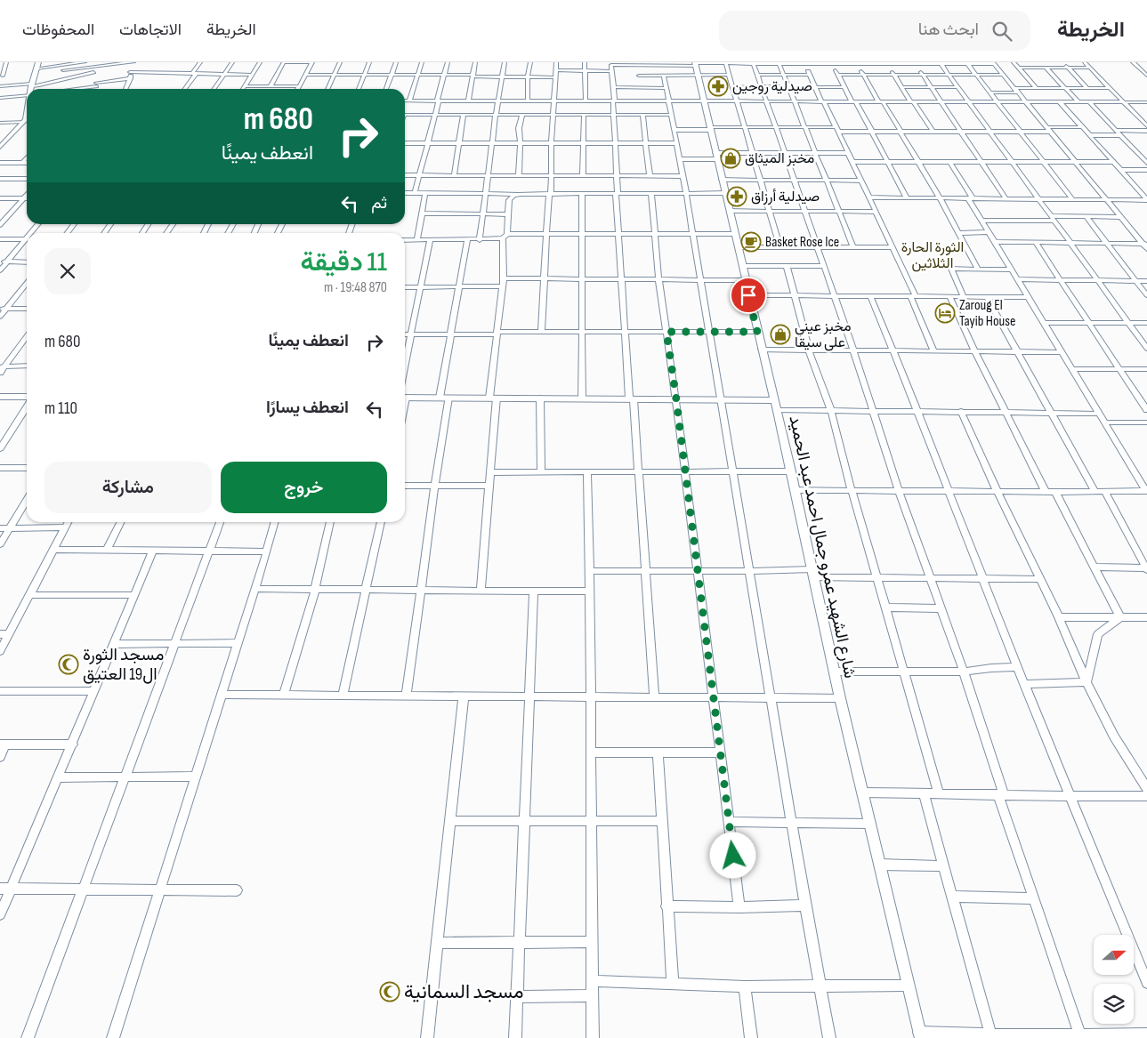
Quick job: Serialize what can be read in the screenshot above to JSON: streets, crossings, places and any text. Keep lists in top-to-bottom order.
{
  "streets": {
    "street": ["شارع الشهيد عمرو جمال احمد عبد الحميد"]
  },
  "districts": ["الثورة الحارة الثلاثين"],
  "places": {
    "pharmacy": ["صيدلية روجين", "صيدلية أرزاق"],
    "shop": ["مخبز الميثاق", "مخبز عيني على سيقا"],
    "cafe": ["Basket Rose Ice"],
    "hotel": ["Zaroug El Tayib House"],
    "mosque": ["مسجد الثورة ال19 العتيق", "مسجد السمانية"]
  },
  "north": "right",
  "page": {
    "header": "الخريطة",
    "search": "ابحث هنا",
    "nav": ["الخريطة", "الاتجاهات", "المحفوظات"],
    "turn": ["680 m", "انعطف يمينًا"],
    "then": "ثم",
    "heading": ["11 دقيقة", "870 m · 19:48"],
    "list": [
      {
        "name": "انعطف يمينًا",
        "value": "680 m"
      },
      {
        "name": "انعطف يسارًا",
        "value": "110 m"
      }
    ],
    "buttons": ["خروج", "مشاركة"]
  }
}
